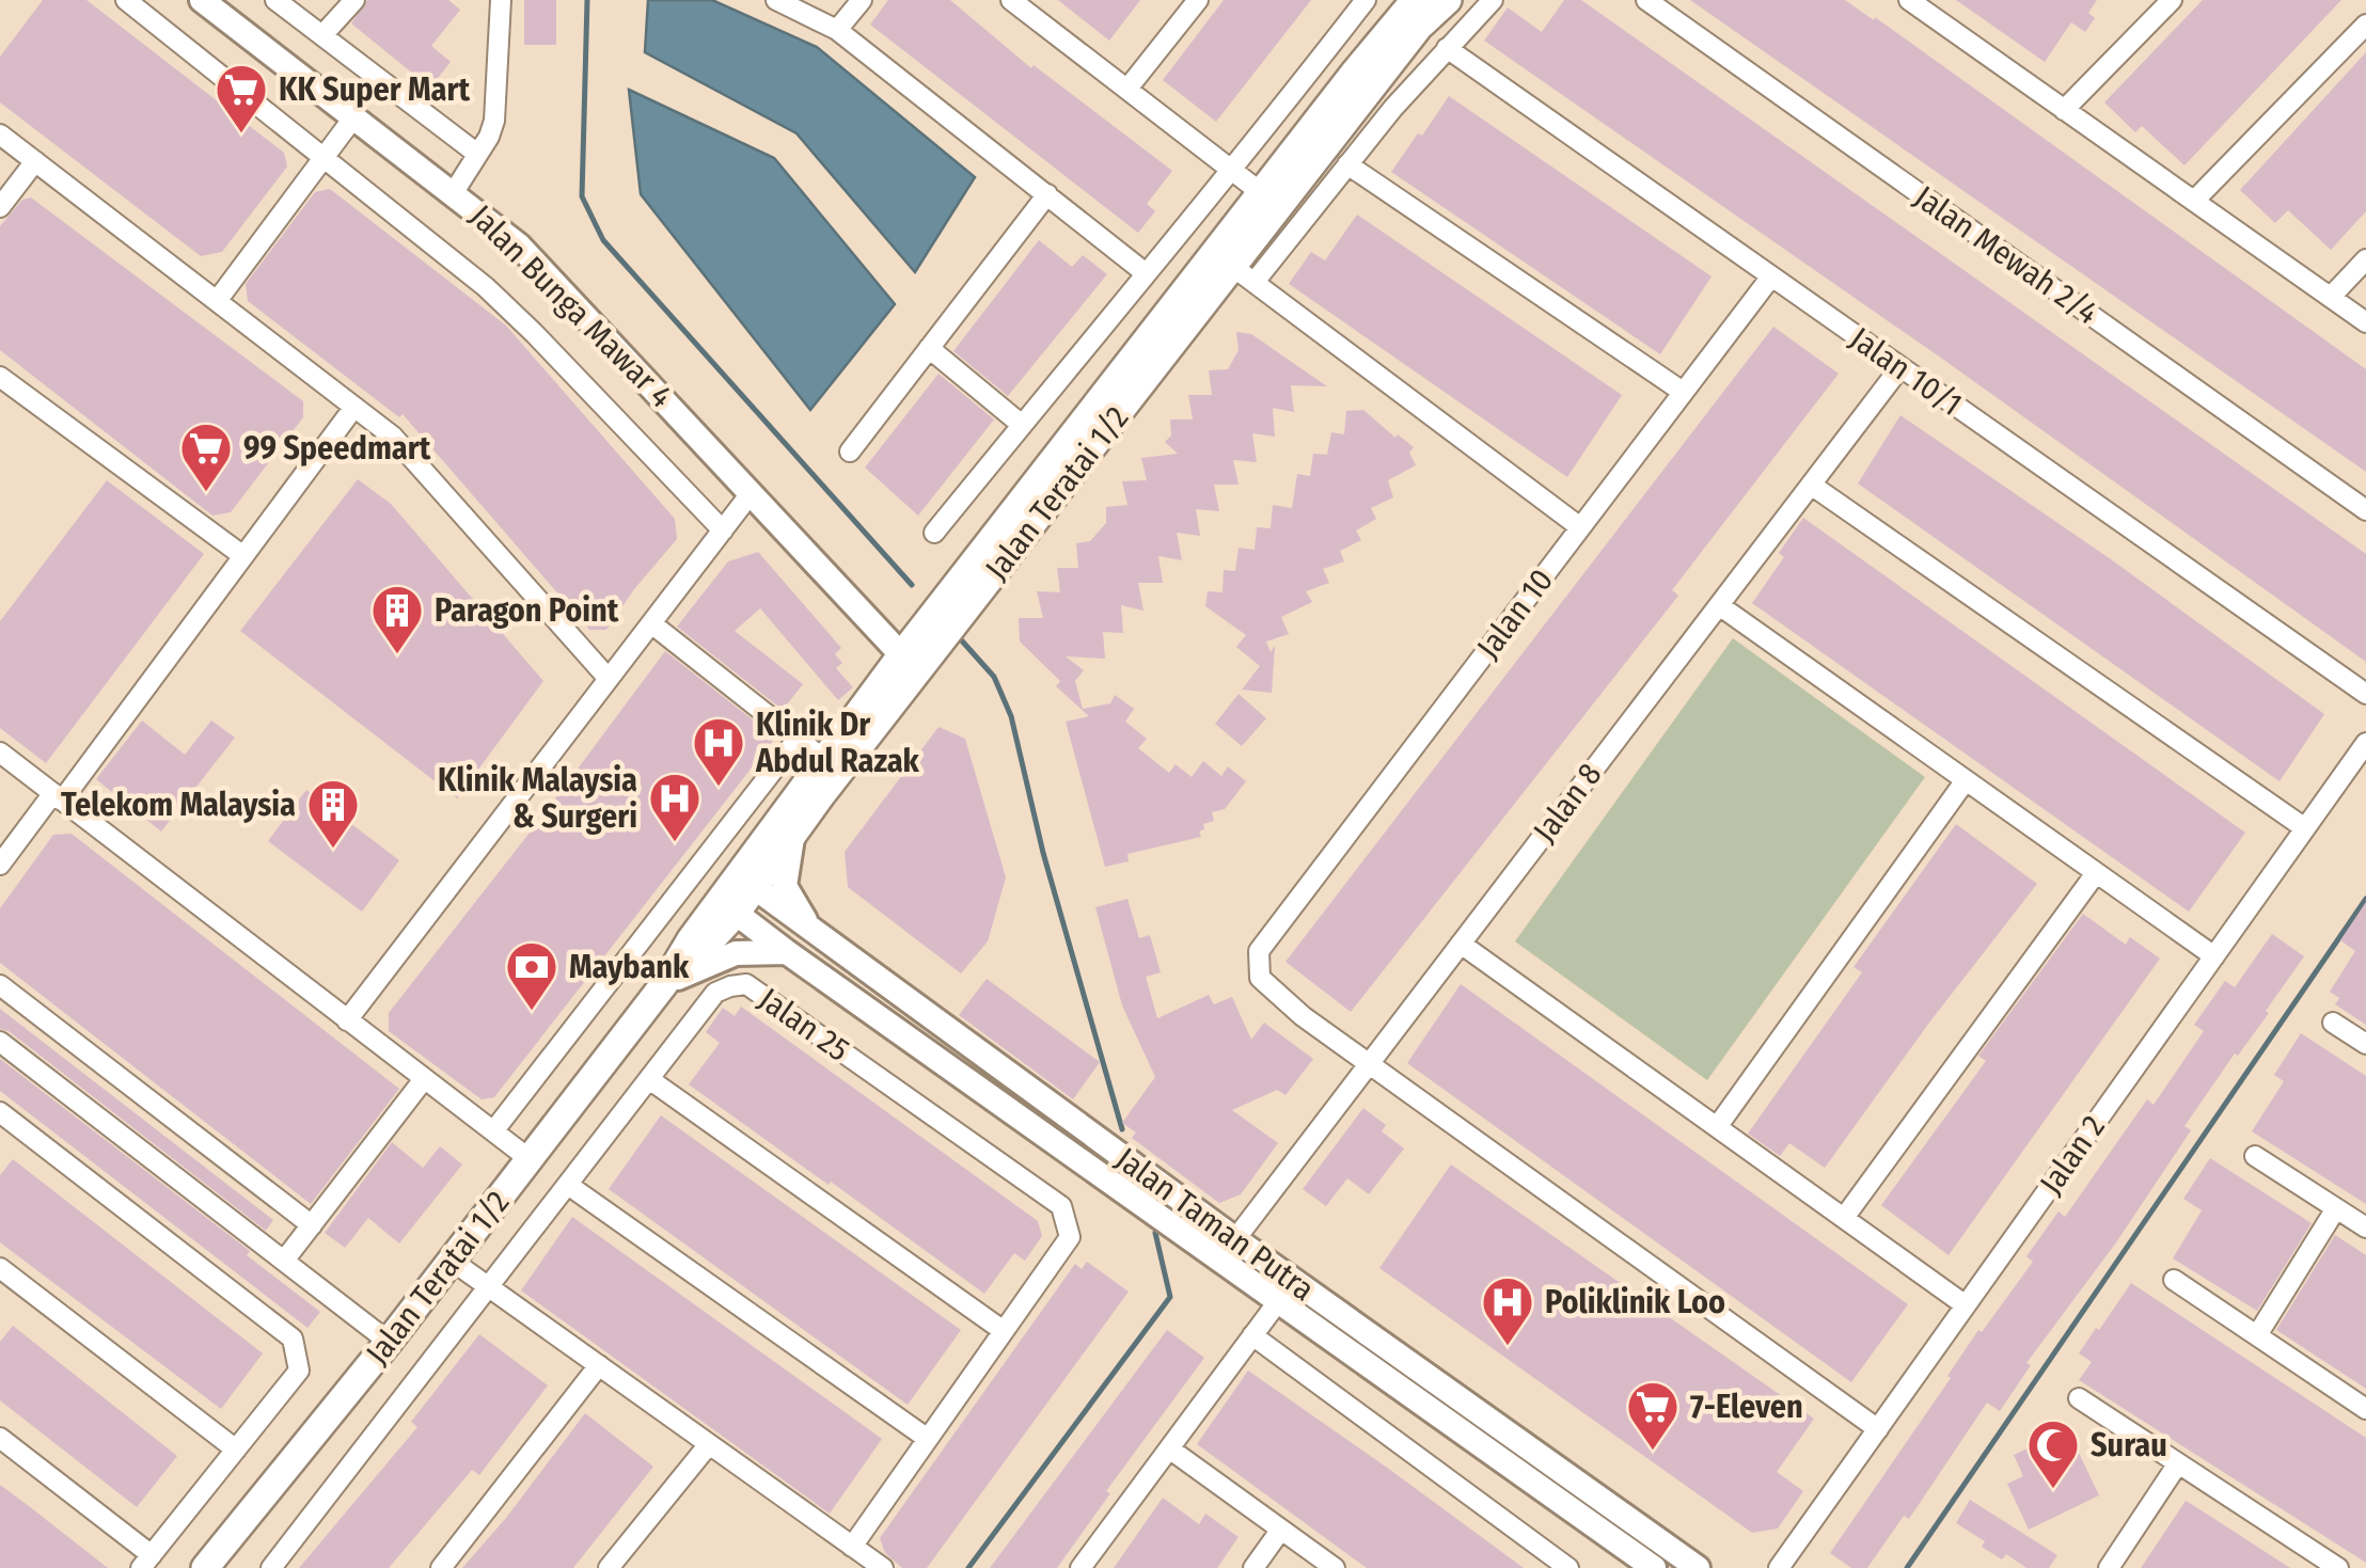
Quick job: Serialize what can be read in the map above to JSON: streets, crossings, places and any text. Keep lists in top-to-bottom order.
{
  "streets": {
    "main road": ["Jalan Teratai 1/2"],
    "street": [
      "Jalan Mewah 2/4",
      "Jalan Bunga Mawar 4",
      "Jalan 10/1",
      "Jalan 10",
      "Jalan 8",
      "Jalan 25",
      "Jalan 2",
      "Jalan Taman Putra"
    ]
  },
  "crossings": [
    ["Jalan Bunga Mawar 4", "Jalan Teratai 1/2"],
    ["Jalan 10/1", "Jalan 10"],
    ["Jalan 10/1", "Jalan 8"],
    ["Jalan Teratai 1/2", "Jalan Taman Putra"],
    ["Jalan 10", "Jalan 8"],
    ["Jalan 8", "Jalan Taman Putra"]
  ],
  "places": {
    "supermarket": ["KK Super Mart", "99 Speedmart", "7-Eleven"],
    "building": ["Paragon Point", "Telekom Malaysia"],
    "hospital": ["Klinik Dr Abdul Razak", "Klinik Malaysia & Surgeri", "Poliklinik Loo"],
    "bank": ["Maybank"],
    "mosque": ["Surau"]
  }
}
